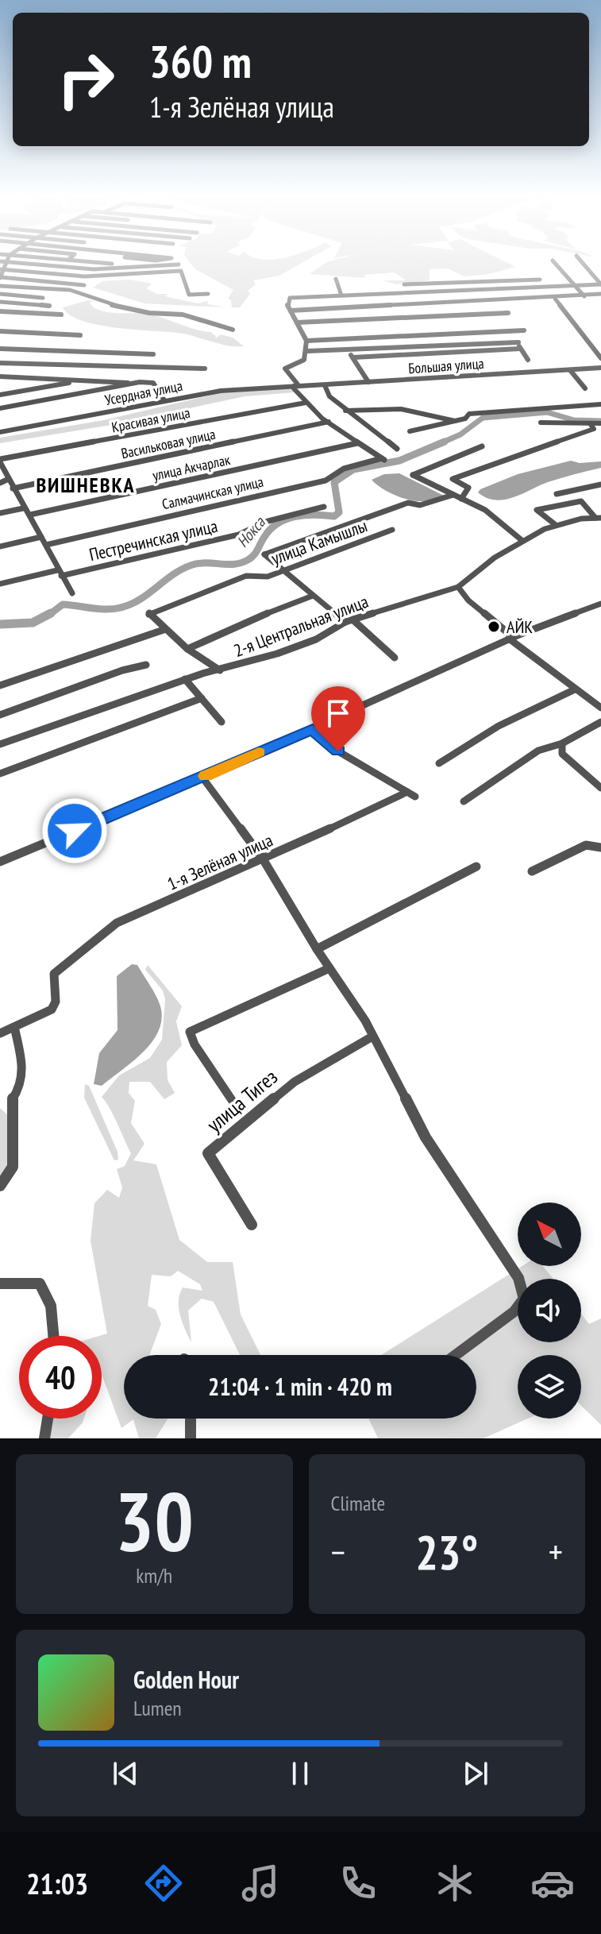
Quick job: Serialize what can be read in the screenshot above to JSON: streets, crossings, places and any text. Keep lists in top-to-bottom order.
{
  "streets": {
    "street": [
      "Большая улица",
      "Усердная улица",
      "Красивая улица",
      "Васильковая улица",
      "улица Акчарлак",
      "Салмачинская улица",
      "Пестречинская улица",
      "улица Камышлы",
      "2-я Центральная улица",
      "1-я Зелёная улица",
      "улица Тигез"
    ]
  },
  "crossings": [
    ["Большая улица", "Усердная улица"],
    ["улица Акчарлак", "Салмачинская улица"]
  ],
  "districts": ["ВИШНЕВКА"],
  "water": ["Нокса"],
  "places": ["АЙК"],
  "north": "top left",
  "page": {
    "turn": ["360 m", "1-я Зелёная улица"],
    "limit": "40",
    "trip": "21:04 · 1 min · 420 m",
    "tile": [
      ["30", "km/h"],
      "Climate"
    ],
    "heat": ["−", "23°", "+"],
    "song": ["Golden Hour", "Lumen"],
    "tabs": "21:03"
  }
}
